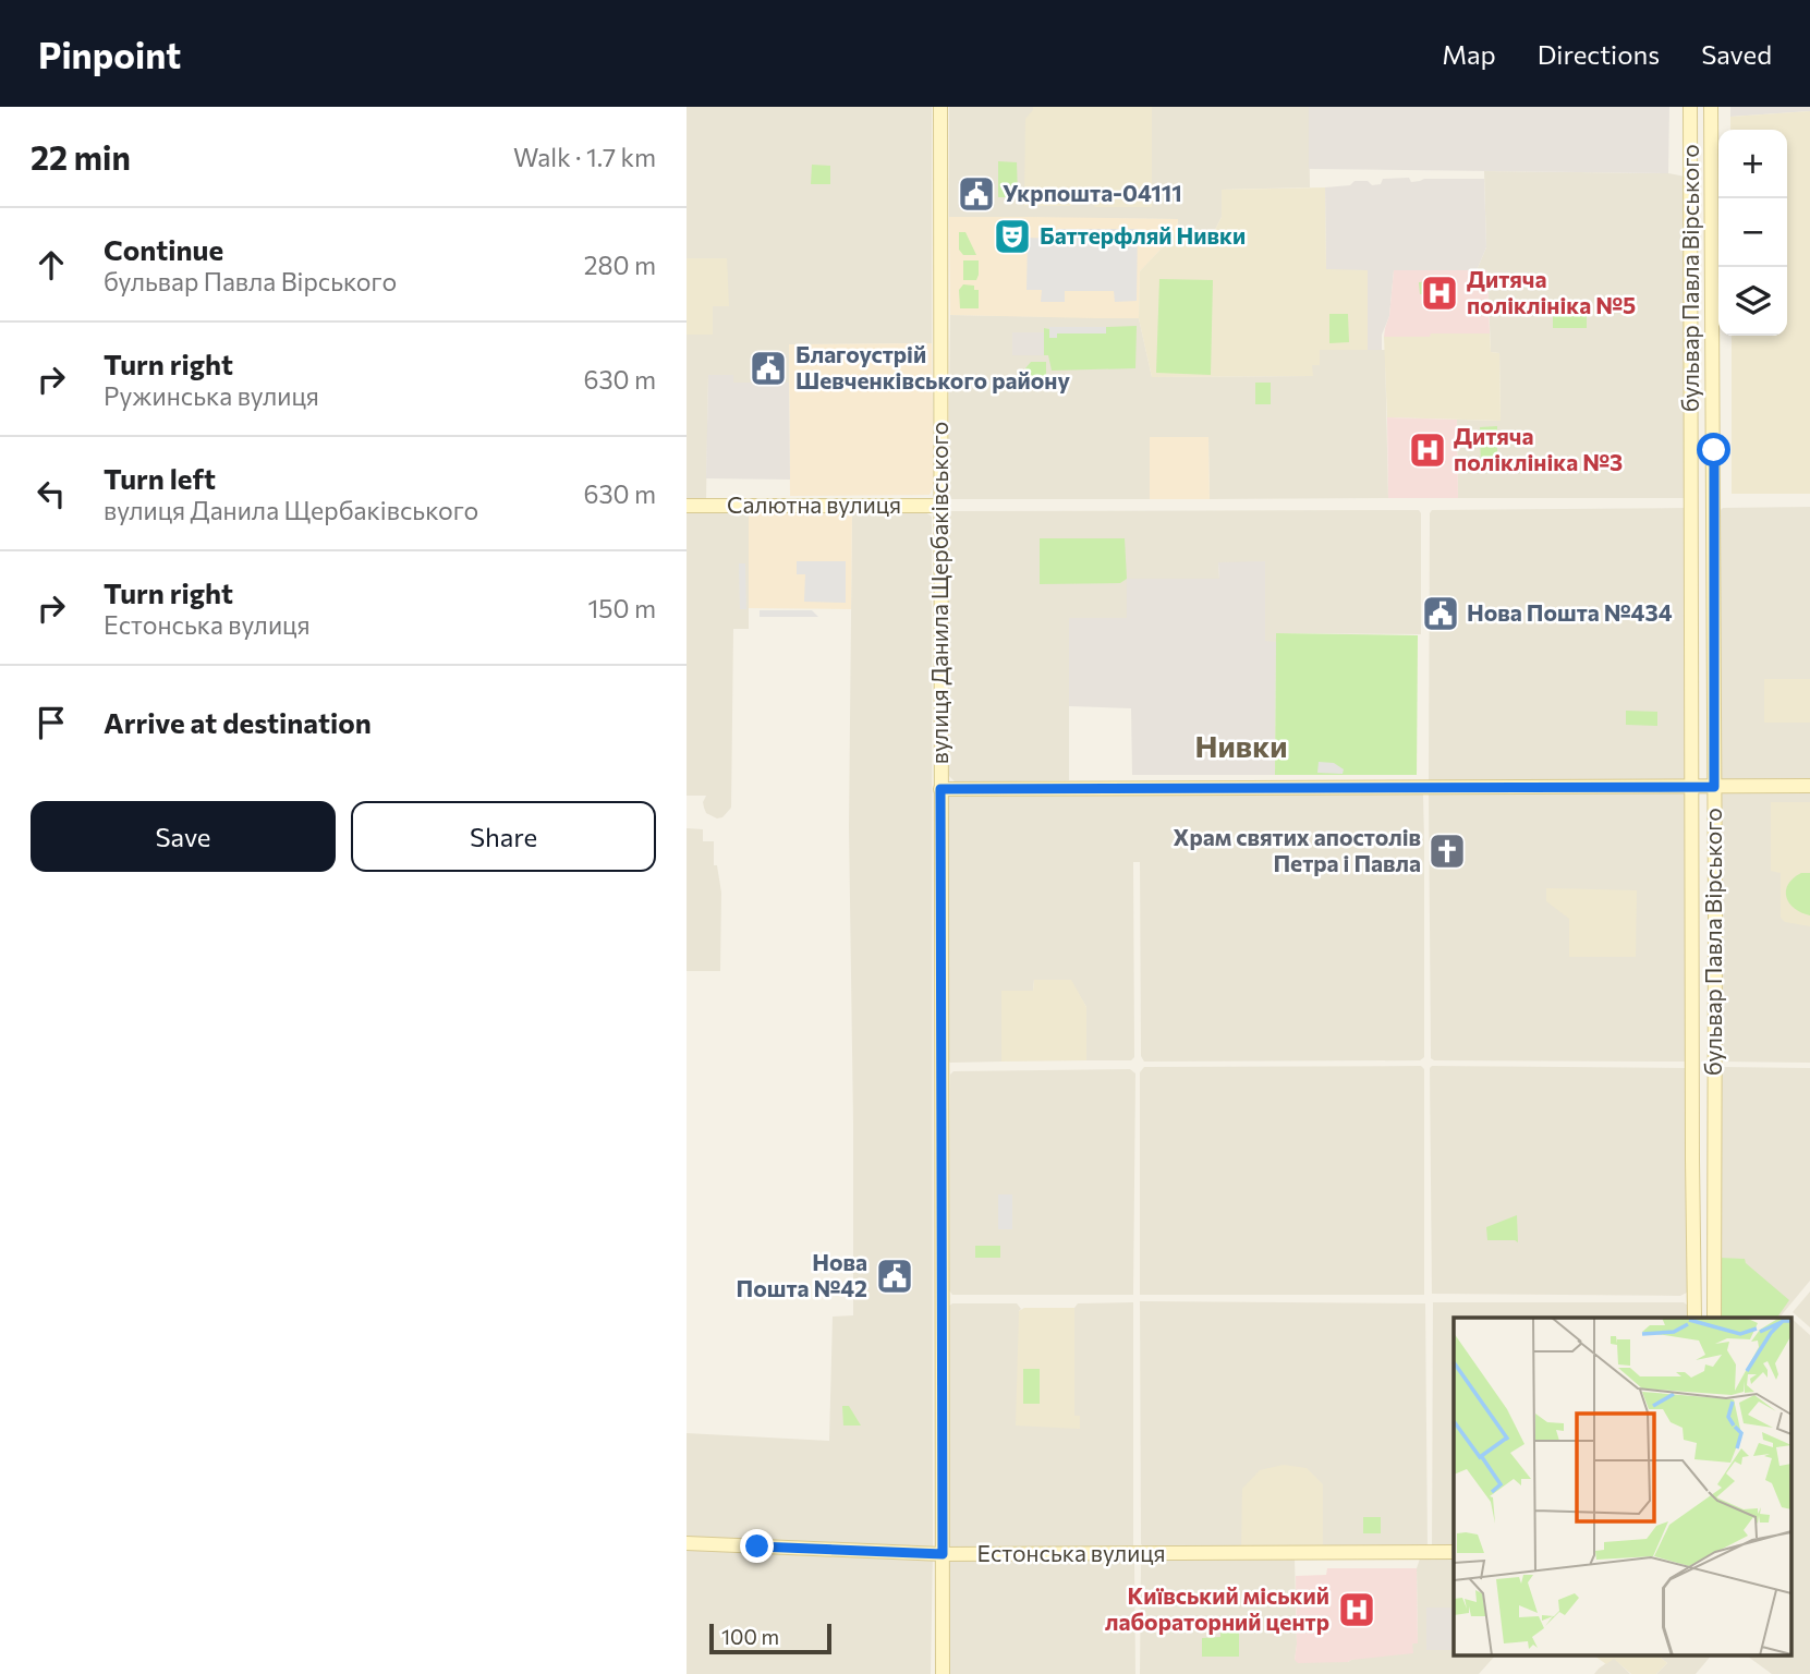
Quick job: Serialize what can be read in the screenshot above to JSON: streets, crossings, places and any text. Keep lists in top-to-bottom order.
{
  "streets": {
    "street": [
      "бульвар Павла Вірського",
      "Салютна вулиця",
      "вулиця Данила Щербаківського",
      "Естонська вулиця"
    ]
  },
  "crossings": [
    ["Салютна вулиця", "вулиця Данила Щербаківського"],
    ["вулиця Данила Щербаківського", "Естонська вулиця"]
  ],
  "districts": ["Нивки"],
  "places": {
    "public building": [
      "Укрпошта-04111",
      "Благоустрій Шевченківського району",
      "Нова Пошта №434",
      "Нова Пошта №42"
    ],
    "theatre": ["Баттерфляй Нивки"],
    "hospital": ["Дитяча поліклініка №5", "Дитяча поліклініка №3", "Київський міський лабораторний центр"],
    "church": ["Храм святих апостолів Петра і Павла"]
  },
  "scale_bar": "100 m",
  "page": {
    "header": "Pinpoint",
    "nav": ["Map", "Directions", "Saved"],
    "heading": ["22 min", "Walk · 1.7 km"],
    "map_buttons": ["+", "−"],
    "list": [
      ["Continue", "бульвар Павла Вірського", "280 m"],
      ["Turn right", "Ружинська вулиця", "630 m"],
      ["Turn left", "вулиця Данила Щербаківського", "630 m"],
      ["Turn right", "Естонська вулиця", "150 m"],
      "Arrive at destination"
    ],
    "buttons": ["Save", "Share"],
    "scale": "100 m"
  }
}
